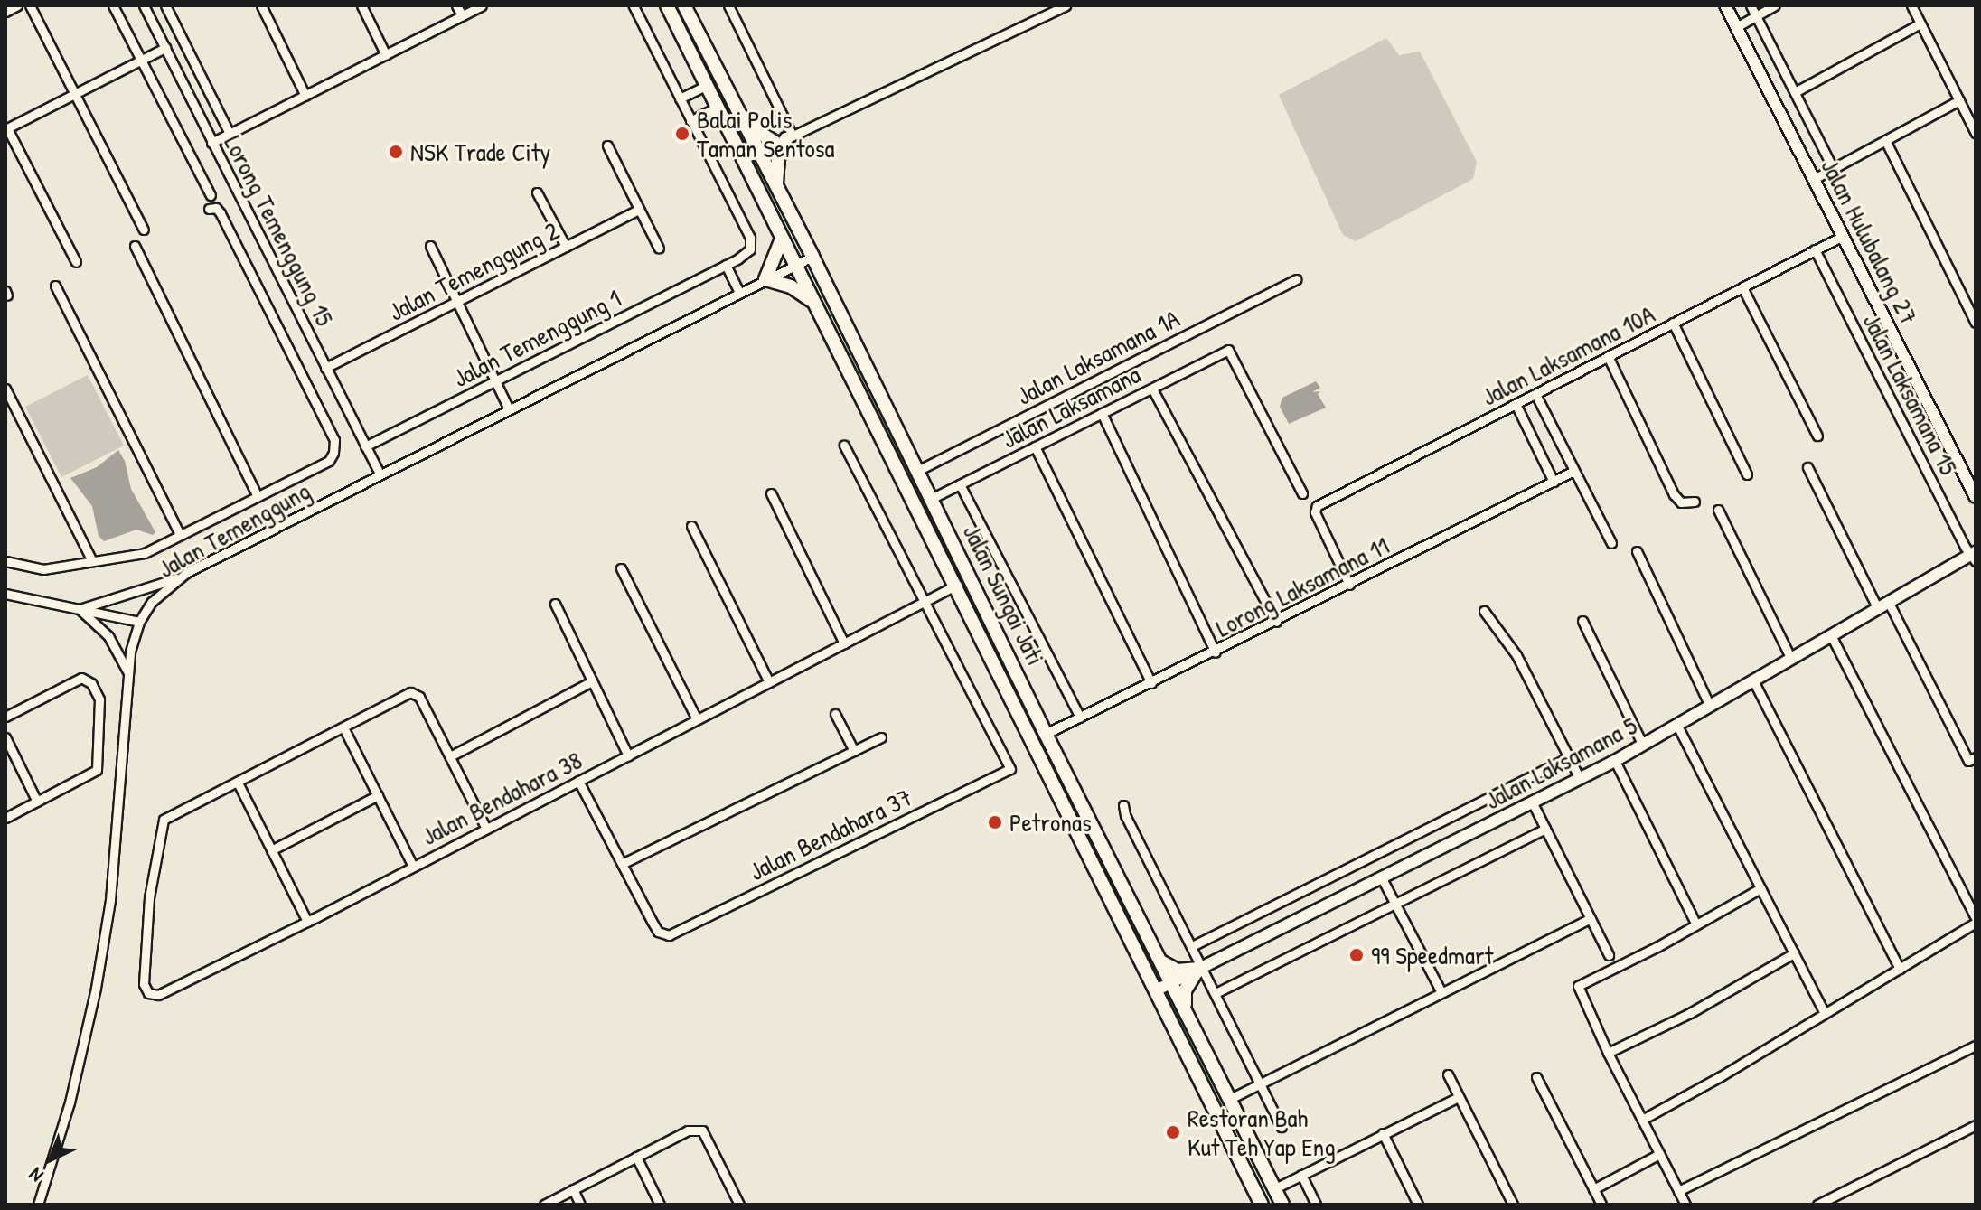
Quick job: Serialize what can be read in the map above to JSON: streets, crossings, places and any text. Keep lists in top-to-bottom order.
{
  "streets": {
    "main road": ["Jalan Sungai Jati"],
    "street": [
      "Lorong Temenggung 15",
      "Jalan Hulubalang 27",
      "Jalan Temenggung 2",
      "Jalan Temenggung 1",
      "Jalan Laksamana 10A",
      "Jalan Laksamana 1A",
      "Jalan Laksamana 15",
      "Jalan Laksamana",
      "Jalan Temenggung",
      "Lorong Laksamana 11",
      "Jalan Laksamana 5",
      "Jalan Bendahara 38",
      "Jalan Bendahara 37"
    ]
  },
  "crossings": [
    ["Lorong Temenggung 15", "Jalan Temenggung 2"],
    ["Lorong Temenggung 15", "Jalan Temenggung 1"],
    ["Lorong Temenggung 15", "Jalan Temenggung"],
    ["Jalan Hulubalang 27", "Jalan Laksamana 10A"],
    ["Jalan Laksamana 10A", "Jalan Laksamana 15"],
    ["Jalan Laksamana 10A", "Lorong Laksamana 11"],
    ["Jalan Laksamana 1A", "Jalan Sungai Jati"],
    ["Jalan Laksamana 15", "Jalan Laksamana 5"],
    ["Jalan Laksamana", "Jalan Sungai Jati"],
    ["Jalan Temenggung", "Jalan Sungai Jati"],
    ["Lorong Laksamana 11", "Jalan Sungai Jati"],
    ["Jalan Sungai Jati", "Jalan Laksamana 5"],
    ["Jalan Sungai Jati", "Jalan Bendahara 38"],
    ["Jalan Bendahara 38", "Jalan Bendahara 37"]
  ],
  "places": [
    "Balai Polis Taman Sentosa",
    "NSK Trade City",
    "Petronas",
    "99 Speedmart",
    "Restoran Bah Kut Teh Yap Eng"
  ],
  "north": "bottom left"
}
